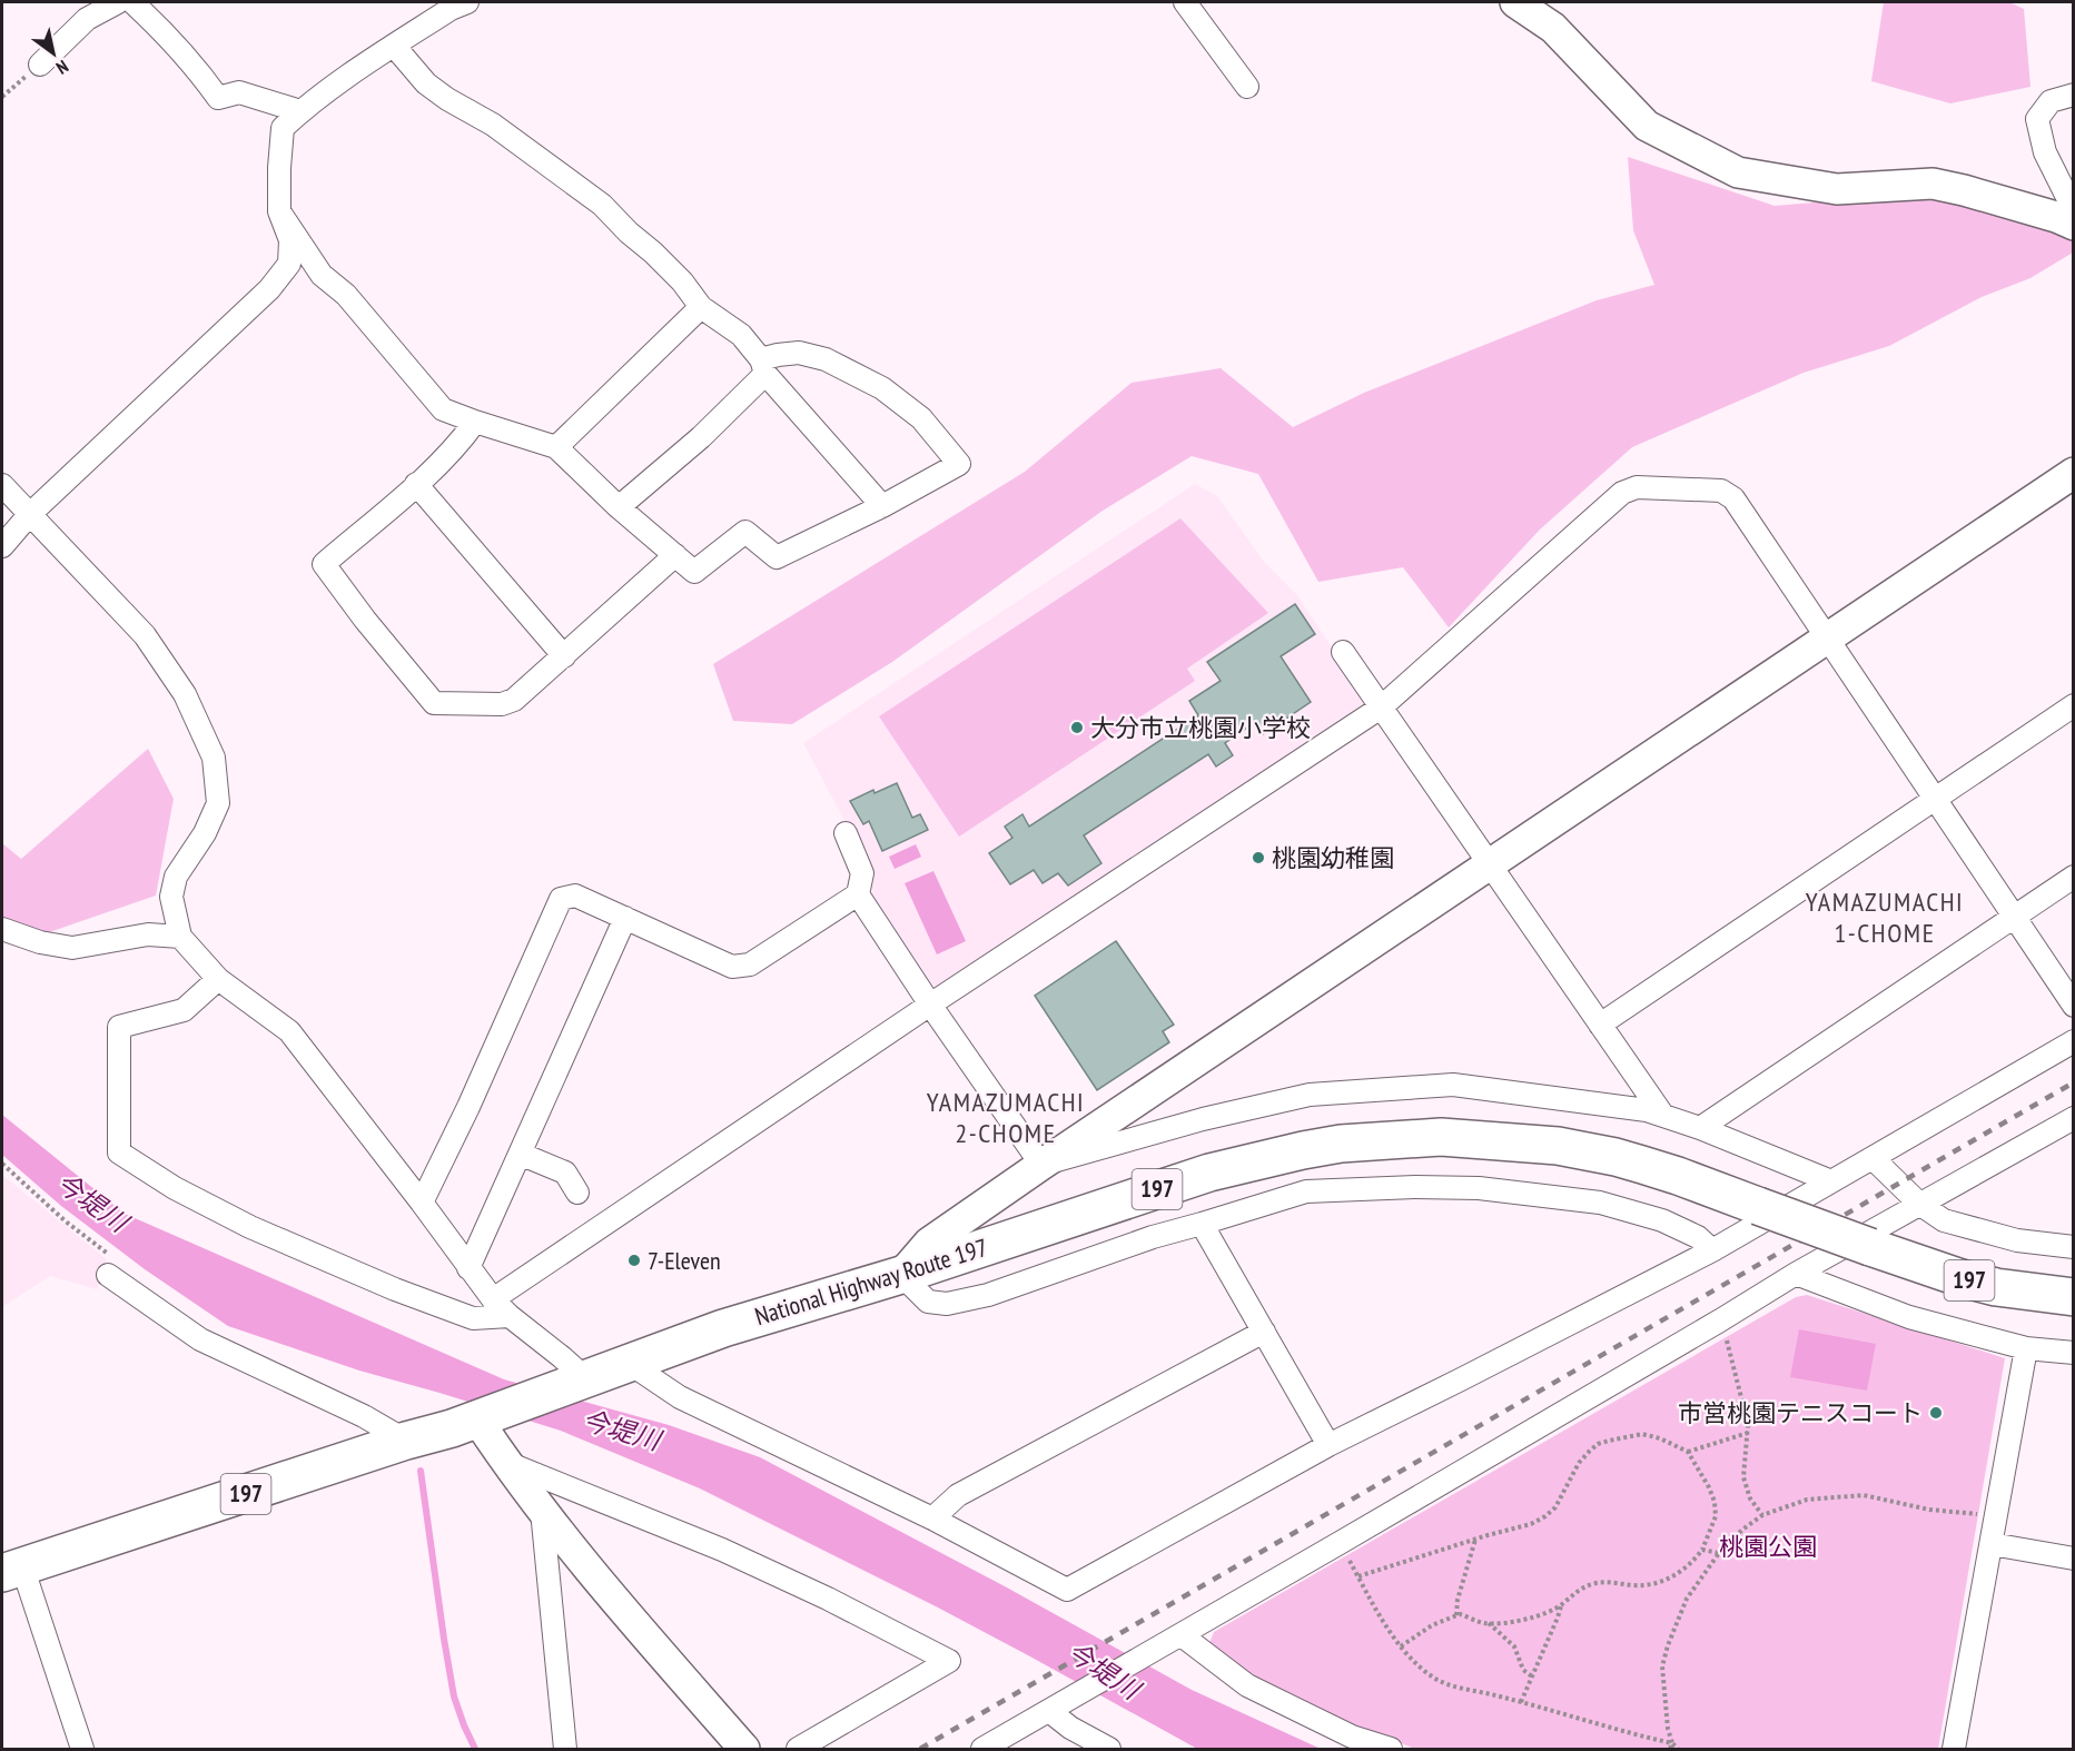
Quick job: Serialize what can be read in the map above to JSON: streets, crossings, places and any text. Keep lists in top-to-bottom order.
{
  "streets": {
    "highway": ["197", "National Highway Route 197"]
  },
  "districts": ["YAMAZUMACHI 1-CHOME", "YAMAZUMACHI 2-CHOME"],
  "water": ["今堤川"],
  "parks": ["桃園公園"],
  "places": [
    "大分市立桃園小学校",
    "桃園幼稚園",
    "7-Eleven",
    "市営桃園テニスコート"
  ],
  "north": "bottom right"
}
